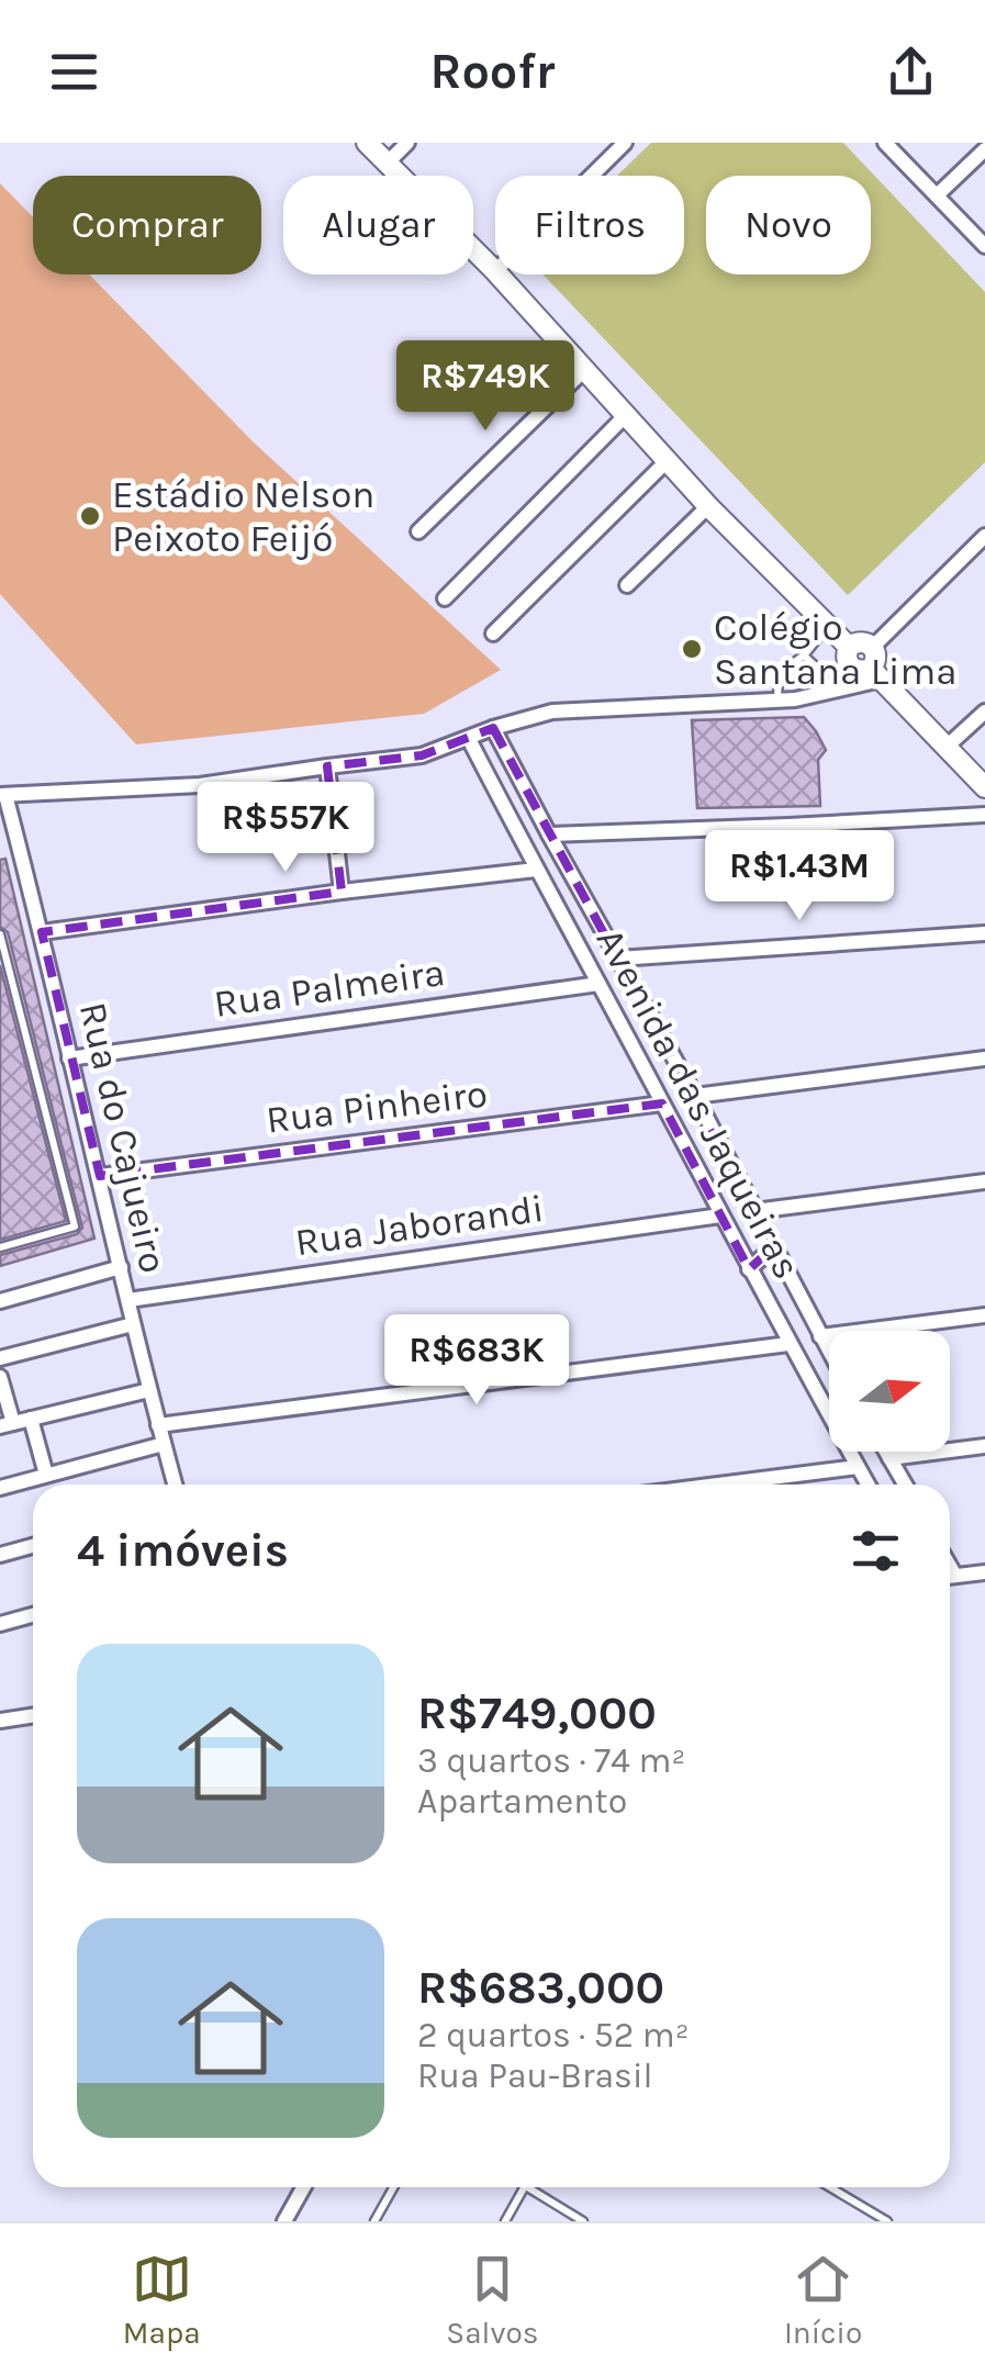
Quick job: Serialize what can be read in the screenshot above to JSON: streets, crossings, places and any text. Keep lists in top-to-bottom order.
{
  "streets": {
    "street": [
      "Rua Palmeira",
      "Avenida das Jaqueiras",
      "Rua Pinheiro",
      "Rua do Cajueiro",
      "Rua Jaborandi"
    ]
  },
  "crossings": [
    ["Rua Palmeira", "Avenida das Jaqueiras"],
    ["Rua Palmeira", "Rua do Cajueiro"],
    ["Avenida das Jaqueiras", "Rua Pinheiro"],
    ["Avenida das Jaqueiras", "Rua Jaborandi"],
    ["Rua Pinheiro", "Rua do Cajueiro"],
    ["Rua do Cajueiro", "Rua Jaborandi"]
  ],
  "places": ["Estádio Nelson Peixoto Feijó", "Colégio Santana Lima"],
  "north": "right",
  "page": {
    "header": "Roofr",
    "chip": [
      "Comprar",
      "Alugar",
      "Filtros",
      "Novo"
    ],
    "price": [
      "R$749K",
      "R$557K",
      "R$1.43M",
      "R$683K"
    ],
    "heading": "4 imóveis",
    "list": [
      {
        "name": "R$749,000",
        "note": "3 quartos · 74 m² · Apartamento"
      },
      {
        "name": "R$683,000",
        "note": "2 quartos · 52 m² · Rua Pau-Brasil"
      }
    ],
    "tabs": ["Mapa", "Salvos", "Início"]
  }
}
